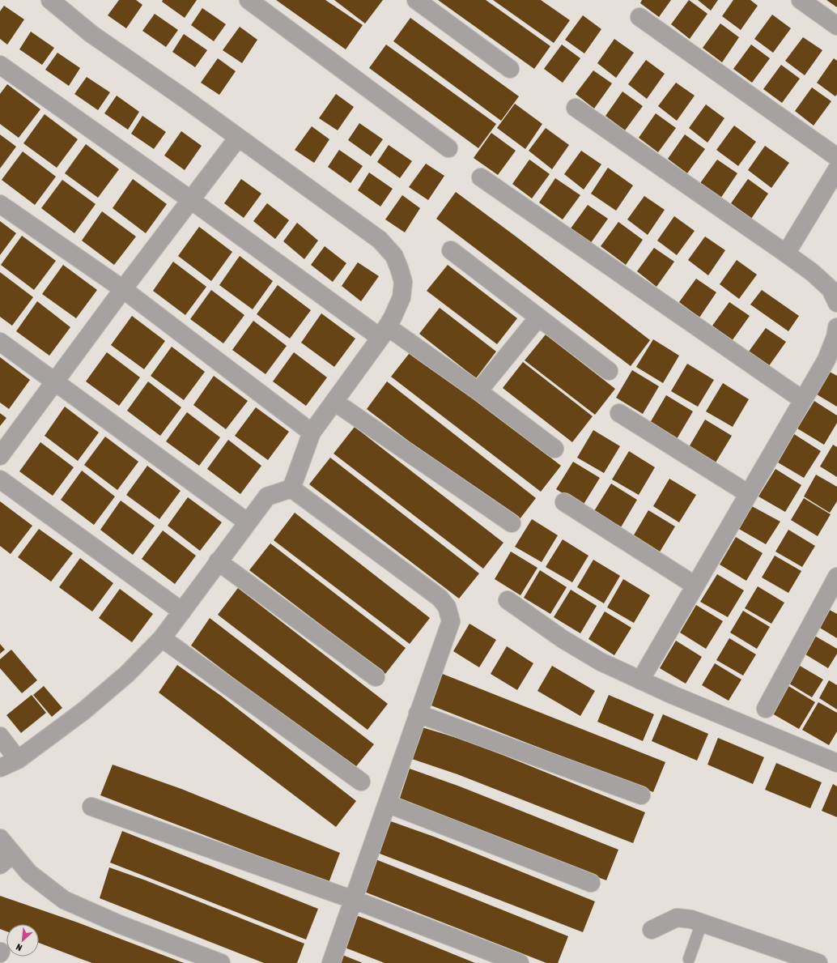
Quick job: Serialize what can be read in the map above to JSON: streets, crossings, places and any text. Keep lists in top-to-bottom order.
{
  "north": "bottom left"
}
